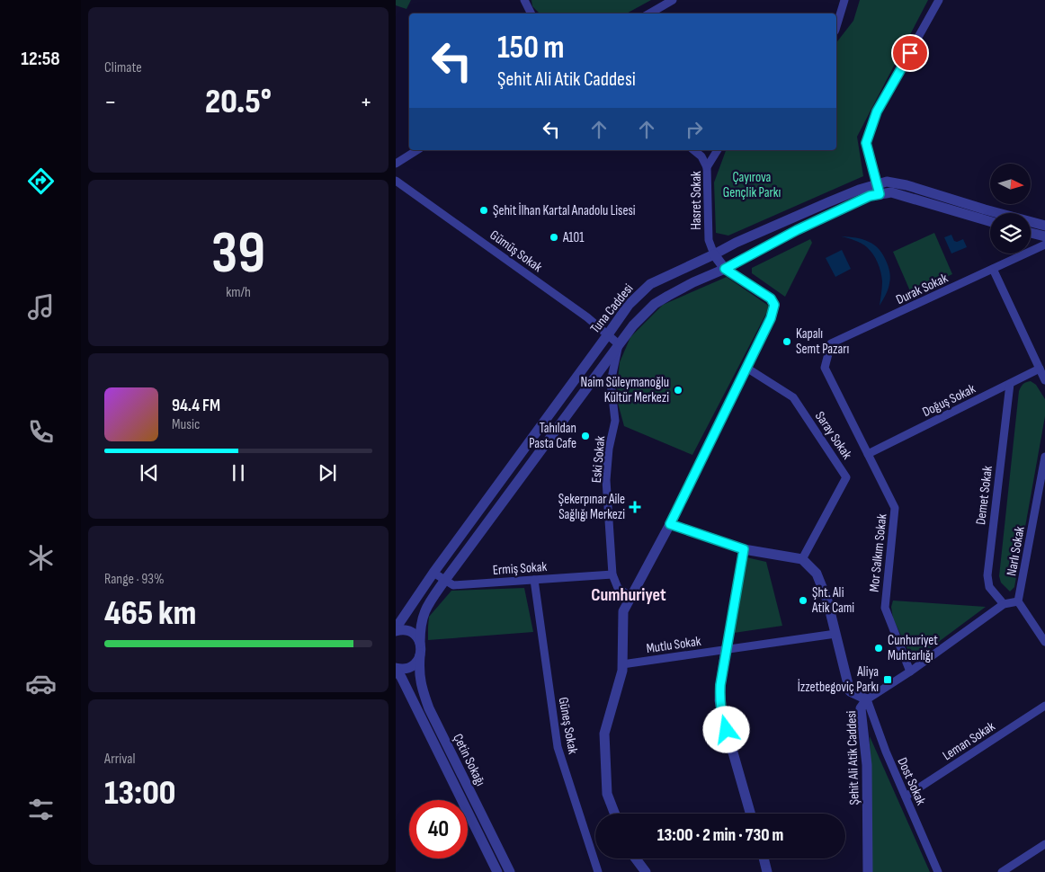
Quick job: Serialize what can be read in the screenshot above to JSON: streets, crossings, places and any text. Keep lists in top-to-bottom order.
{
  "streets": {
    "street": [
      "Hasret Sokak",
      "Gümüş Sokak",
      "Durak Sokak",
      "Tuna Caddesi",
      "Doğuş Sokak",
      "Saray Sokak",
      "Eski Sokak",
      "Demet Sokak",
      "Narlı Sokak",
      "Mor Salkım Sokak",
      "Ermiş Sokak",
      "Mutlu Sokak",
      "Güneş Sokak",
      "Leman Sokak",
      "Şehit Ali Atik Caddesi",
      "Çetin Sokağı",
      "Dost Sokak"
    ]
  },
  "crossings": [
    ["Hasret Sokak", "Tuna Caddesi"],
    ["Gümüş Sokak", "Tuna Caddesi"],
    ["Gümüş Sokak", "Eski Sokak"],
    ["Durak Sokak", "Mor Salkım Sokak"],
    ["Tuna Caddesi", "Eski Sokak"],
    ["Tuna Caddesi", "Ermiş Sokak"],
    ["Tuna Caddesi", "Çetin Sokağı"],
    ["Doğuş Sokak", "Demet Sokak"],
    ["Doğuş Sokak", "Mor Salkım Sokak"],
    ["Saray Sokak", "Şehit Ali Atik Caddesi"],
    ["Eski Sokak", "Ermiş Sokak"],
    ["Ermiş Sokak", "Güneş Sokak"],
    ["Mutlu Sokak", "Şehit Ali Atik Caddesi"],
    ["Leman Sokak", "Dost Sokak"],
    ["Şehit Ali Atik Caddesi", "Dost Sokak"]
  ],
  "districts": ["Cumhuriyet"],
  "parks": ["Çayırova Gençlik Parkı"],
  "places": {
    "other": [
      "Şehit İlhan Kartal Anadolu Lisesi",
      "A101",
      "Kapalı Semt Pazarı",
      "Naim Süleymanoğlu Kültür Merkezi",
      "Tahıldan Pasta Cafe",
      "Şht. Ali Atik Cami",
      "Cunhuriyet Muhtarlığı"
    ],
    "health": ["Şekerpınar Aile Sağlığı Merkezi"],
    "transit": ["Aliya İzzetbegoviç Parkı"]
  },
  "north": "right",
  "page": {
    "tabs": "12:58",
    "tile": [
      "Climate",
      ["39", "km/h"],
      ["Range · 93%", "465 km"],
      ["Arrival", "13:00"]
    ],
    "turn": ["150 m", "Şehit Ali Atik Caddesi"],
    "heat": ["−", "20.5°", "+"],
    "song": ["94.4 FM", "Music"],
    "limit": "40",
    "trip": "13:00 · 2 min · 730 m"
  }
}
